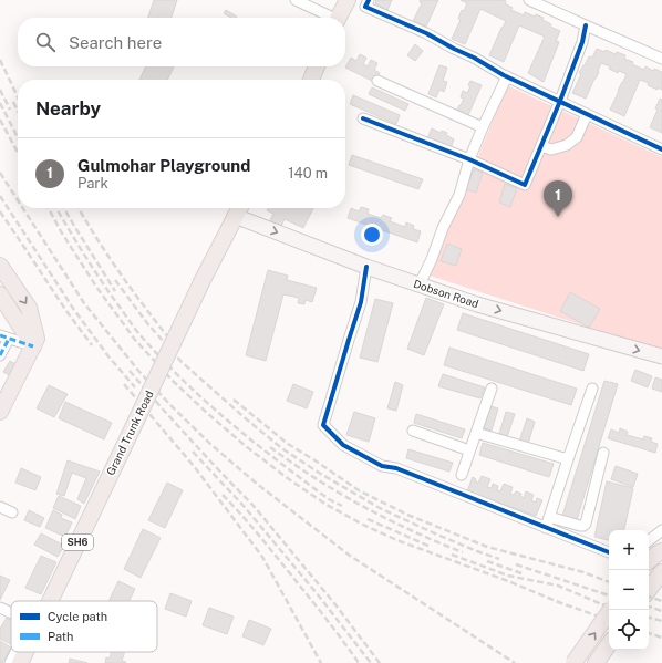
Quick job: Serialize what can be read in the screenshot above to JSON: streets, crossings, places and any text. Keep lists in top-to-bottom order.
{
  "streets": {
    "main road": ["Dobson Road", "Grand Trunk Road", "SH6"]
  },
  "crossings": [
    ["Dobson Road", "Grand Trunk Road"]
  ],
  "one_way": ["Dobson Road"],
  "legend": ["Cycle path", "Path"],
  "page": {
    "search": "Search here",
    "heading": "Nearby",
    "list": [
      {
        "mark": "1",
        "name": "Gulmohar Playground",
        "note": "Park",
        "value": "140 m"
      }
    ],
    "pins": "1",
    "map_buttons": ["+", "−"]
  }
}
